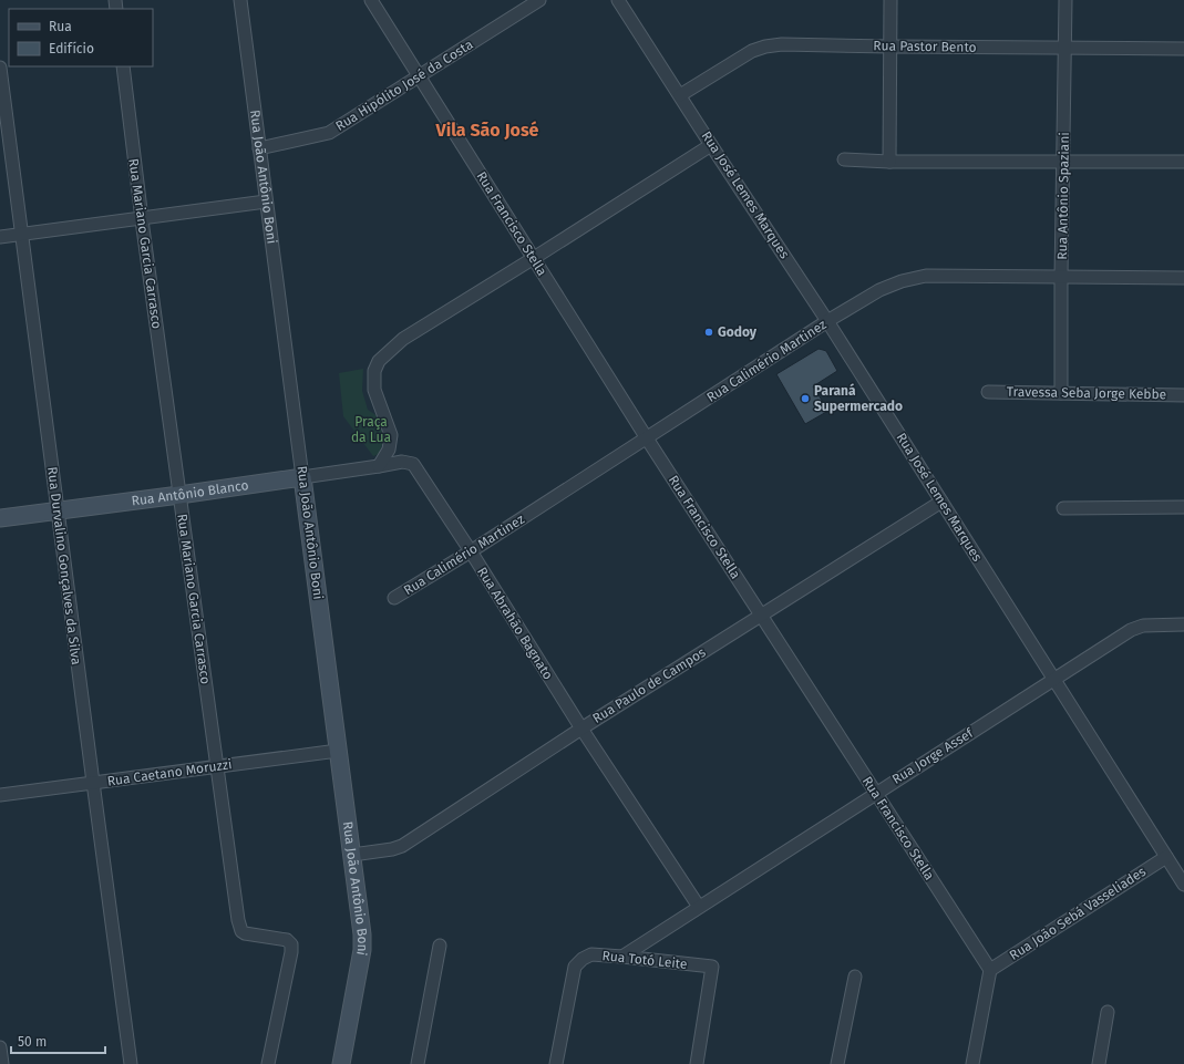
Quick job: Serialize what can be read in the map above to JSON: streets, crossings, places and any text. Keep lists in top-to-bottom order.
{
  "streets": {
    "street": [
      "Rua Pastor Bento",
      "Rua Hipólito José da Costa",
      "Rua João Antônio Boni",
      "Rua José Lemes Marques",
      "Rua Antônio Spaziani",
      "Rua Francisco Stella",
      "Rua Mariano Garcia Carrasco",
      "Rua Calimério Martinez",
      "Travessa Seba Jorge Kebbe",
      "Rua Antônio Blanco",
      "Rua Durvalino Gonçalves da Silva",
      "Rua Abrahão Bagnato",
      "Rua Paulo de Campos",
      "Rua Jorge Assef",
      "Rua Caetano Moruzzi",
      "Rua João Sebá Vasseliades",
      "Rua Totó Leite"
    ]
  },
  "crossings": [
    ["Rua Pastor Bento", "Rua José Lemes Marques"],
    ["Rua Pastor Bento", "Rua Antônio Spaziani"],
    ["Rua Hipólito José da Costa", "Rua João Antônio Boni"],
    ["Rua Hipólito José da Costa", "Rua Francisco Stella"],
    ["Rua João Antônio Boni", "Rua Antônio Blanco"],
    ["Rua João Antônio Boni", "Rua Paulo de Campos"],
    ["Rua João Antônio Boni", "Rua Caetano Moruzzi"],
    ["Rua José Lemes Marques", "Rua Calimério Martinez"],
    ["Rua José Lemes Marques", "Rua Paulo de Campos"],
    ["Rua José Lemes Marques", "Rua Jorge Assef"],
    ["Rua José Lemes Marques", "Rua João Sebá Vasseliades"],
    ["Rua Antônio Spaziani", "Rua Calimério Martinez"],
    ["Rua Antônio Spaziani", "Travessa Seba Jorge Kebbe"],
    ["Rua Francisco Stella", "Rua Calimério Martinez"],
    ["Rua Francisco Stella", "Rua Paulo de Campos"],
    ["Rua Francisco Stella", "Rua Jorge Assef"],
    ["Rua Francisco Stella", "Rua João Sebá Vasseliades"],
    ["Rua Mariano Garcia Carrasco", "Rua Antônio Blanco"],
    ["Rua Mariano Garcia Carrasco", "Rua Caetano Moruzzi"],
    ["Rua Calimério Martinez", "Rua Abrahão Bagnato"],
    ["Rua Antônio Blanco", "Rua Durvalino Gonçalves da Silva"],
    ["Rua Antônio Blanco", "Rua Abrahão Bagnato"],
    ["Rua Durvalino Gonçalves da Silva", "Rua Caetano Moruzzi"],
    ["Rua Abrahão Bagnato", "Rua Paulo de Campos"],
    ["Rua Abrahão Bagnato", "Rua Jorge Assef"],
    ["Rua Jorge Assef", "Rua Totó Leite"]
  ],
  "districts": ["Vila São José"],
  "parks": ["Praça da Lua"],
  "places": ["Godoy", "Paraná Supermercado"],
  "legend": ["Rua", "Edifício"],
  "scale_bar": "50 m"
}
